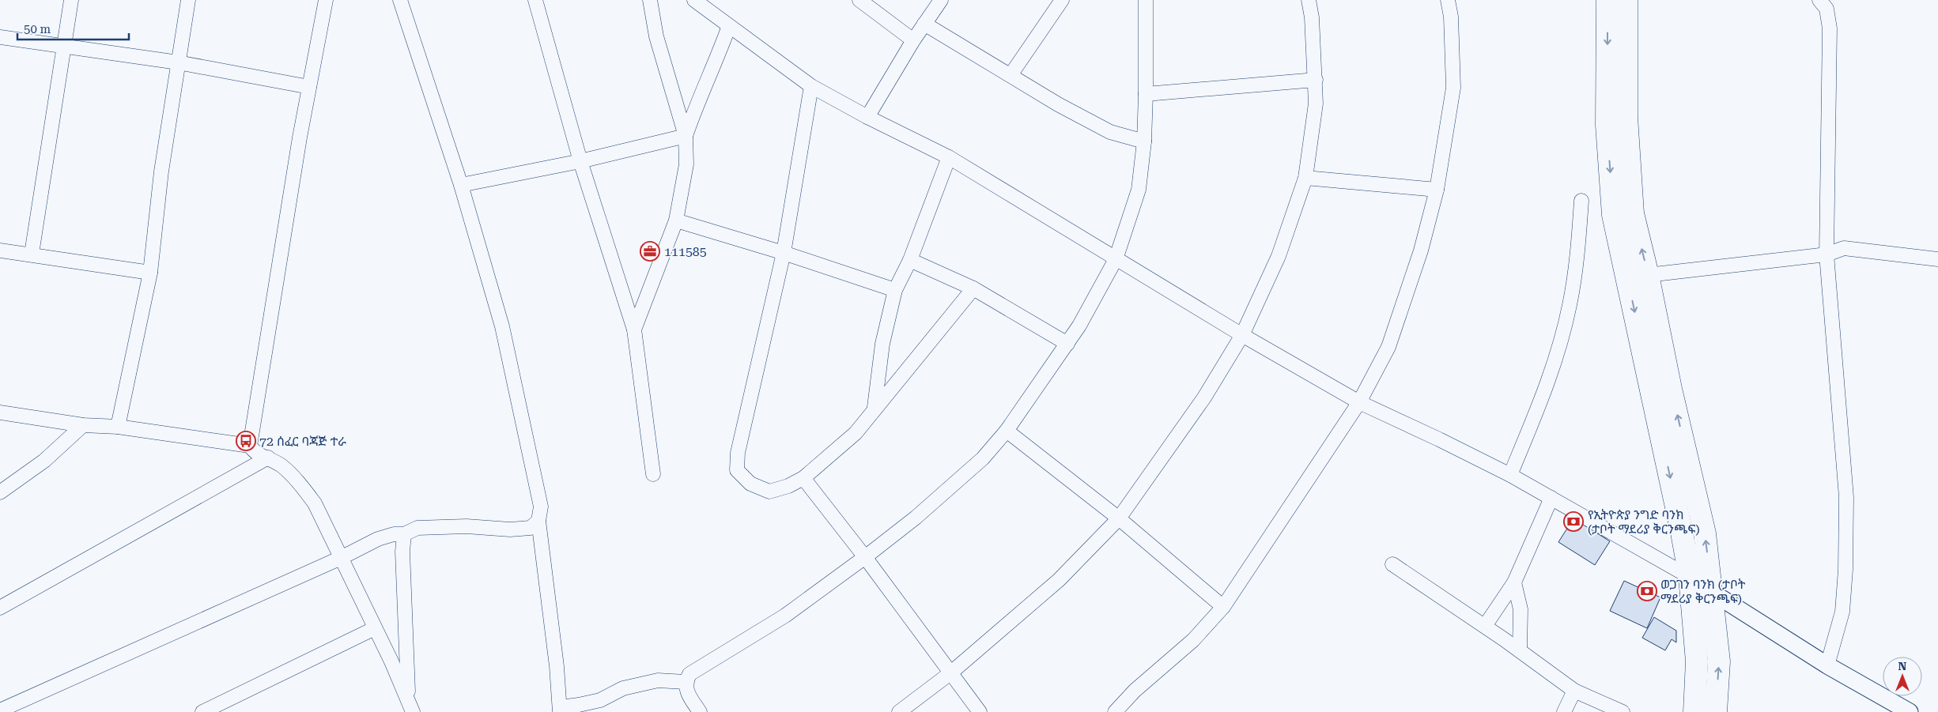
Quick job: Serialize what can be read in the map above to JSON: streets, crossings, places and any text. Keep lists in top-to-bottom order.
{
  "places": {
    "office": ["111585"],
    "bus stop": ["72 ሰፈር ባጃጅ ተራ"],
    "bank": ["የኢትዮጵያ ንግድ ባንክ (ታቦት ማደሪያ ቅርንጫፍ)", "ወጋገን ባንክ (ታቦት ማደሪያ ቅርንጫፍ)"]
  },
  "scale_bar": "50 m",
  "north": "top"
}
